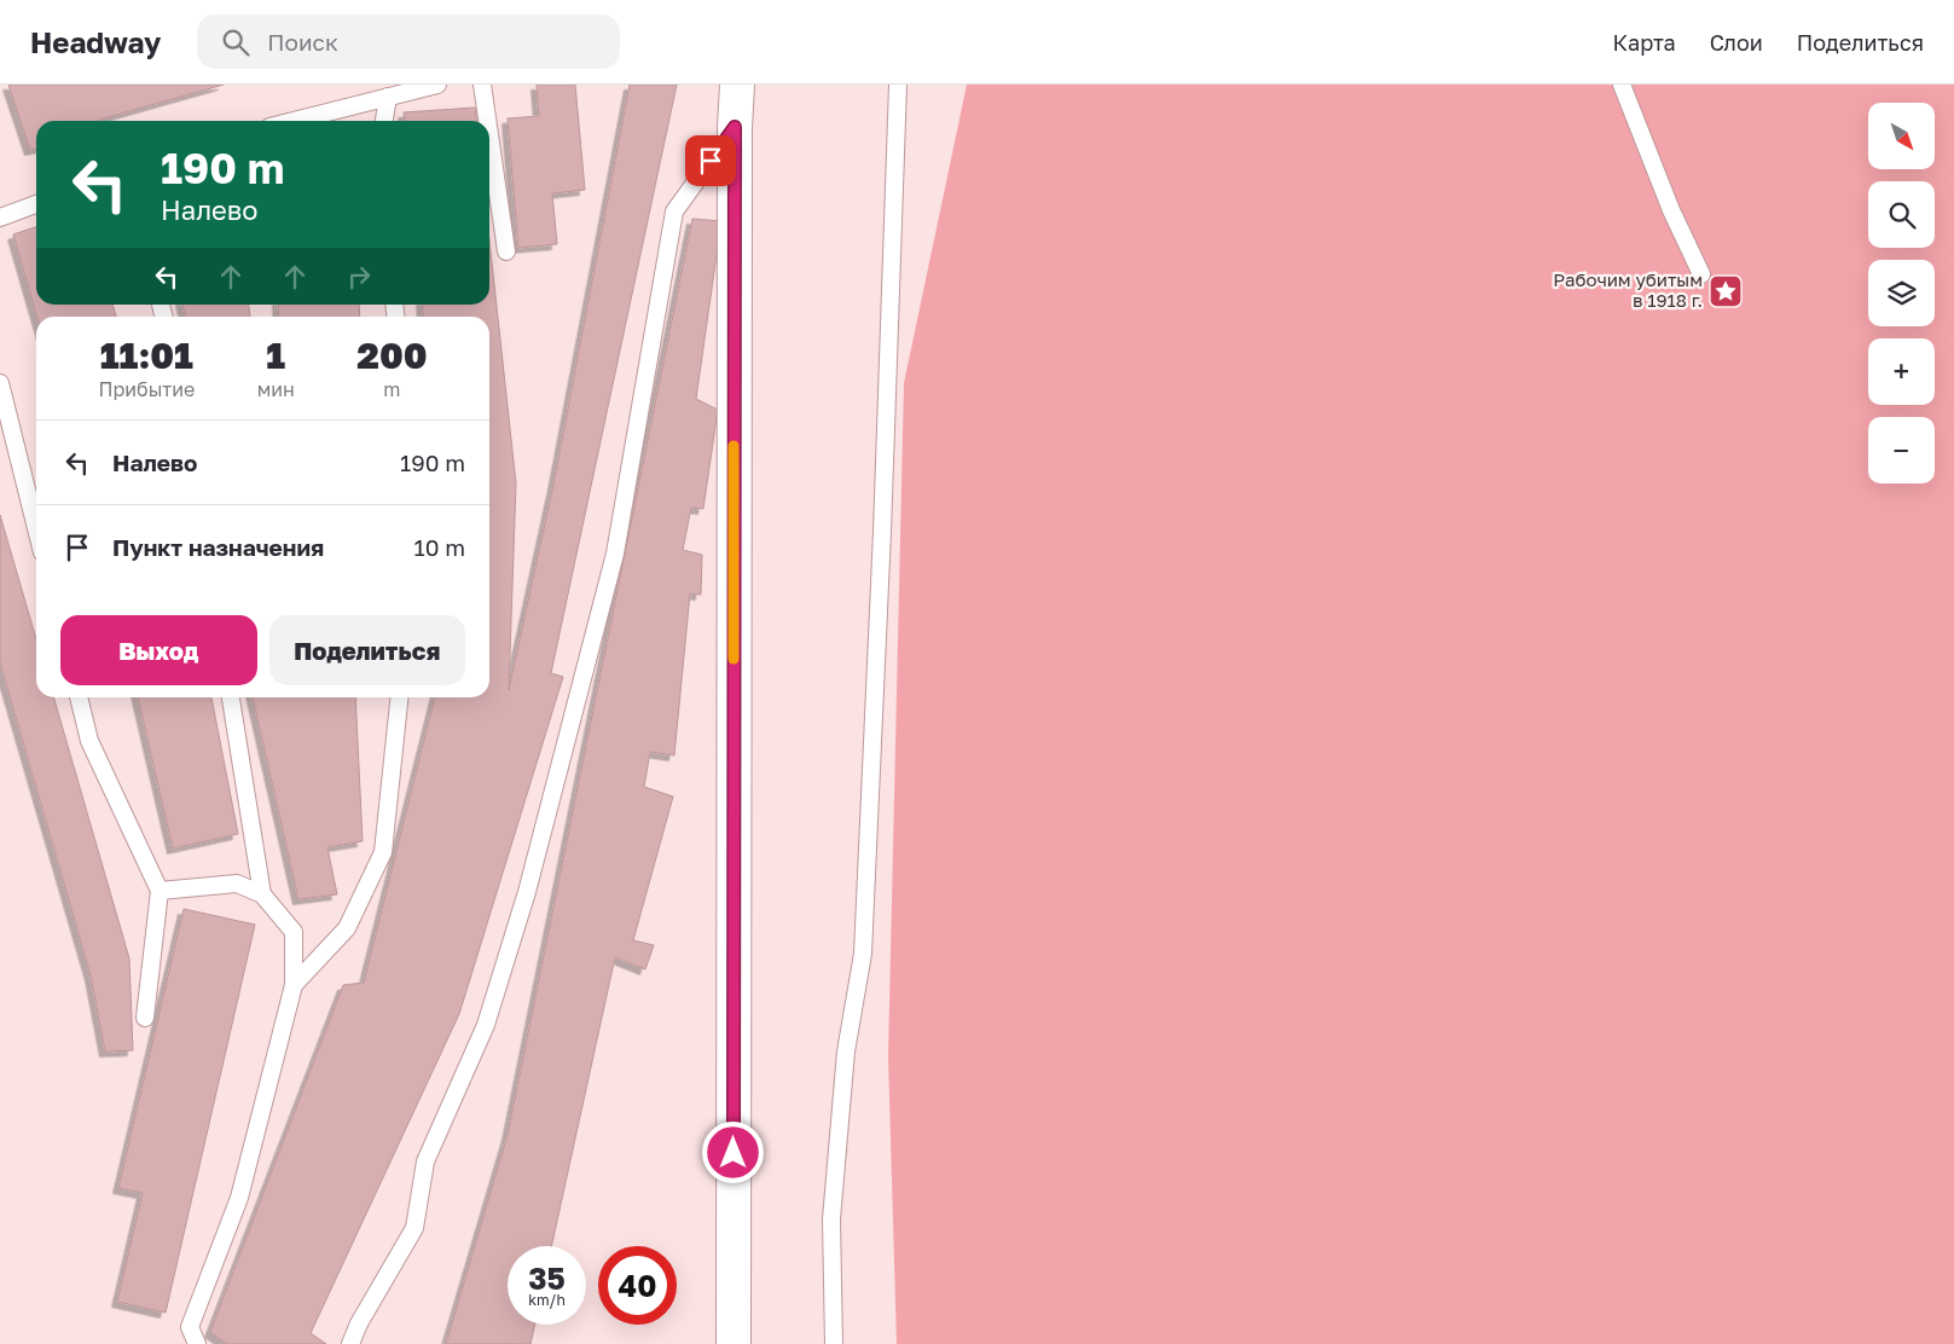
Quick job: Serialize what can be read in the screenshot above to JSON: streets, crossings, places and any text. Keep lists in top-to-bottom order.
{
  "places": {
    "place": ["Рабочим убитым в 1918 г."]
  },
  "north": "bottom right",
  "page": {
    "header": "Headway",
    "search": "Поиск",
    "nav": ["Карта", "Слои", "Поделиться"],
    "map_buttons": ["+", "−"],
    "turn": ["190 m", "Налево"],
    "eta": [
      "11:01",
      "Прибытие",
      "1",
      "мин",
      "200",
      "m"
    ],
    "list": [
      {
        "name": "Налево",
        "value": "190 m"
      },
      {
        "name": "Пункт назначения",
        "value": "10 m"
      }
    ],
    "buttons": ["Выход", "Поделиться"],
    "speed": "35 km/h",
    "limit": "40"
  }
}
